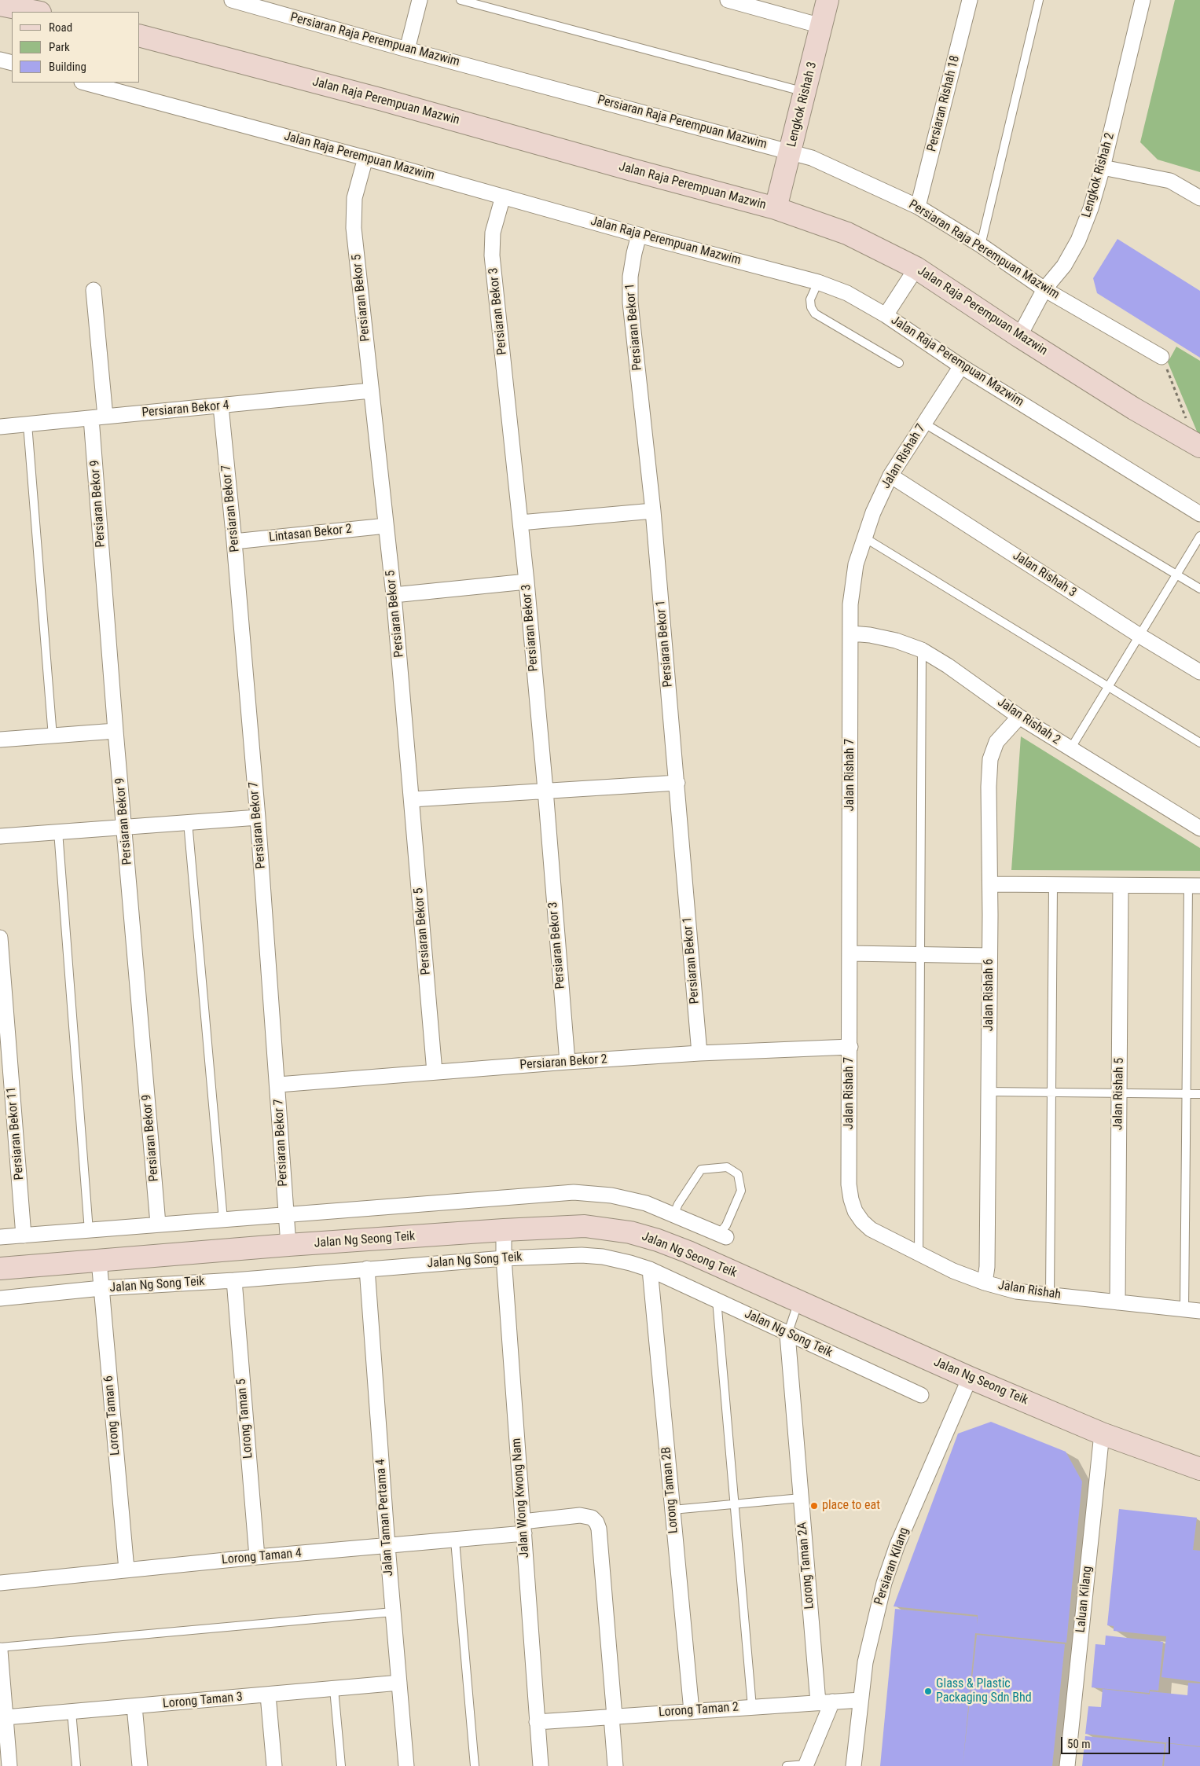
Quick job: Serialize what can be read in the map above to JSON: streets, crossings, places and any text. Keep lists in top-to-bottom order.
{
  "streets": {
    "main road": ["Jalan Raja Perempuan Mazwin", "Lengkok Rishah 3", "Jalan Ng Seong Teik"],
    "street": [
      "Persiaran Raja Perempuan Mazwim",
      "Persiaran Rishah 18",
      "Jalan Raja Perempuan Mazwim",
      "Lengkok Rishah 2",
      "Persiaran Bekor 5",
      "Persiaran Bekor 3",
      "Persiaran Bekor 1",
      "Persiaran Bekor 4",
      "Jalan Rishah 7",
      "Persiaran Bekor 9",
      "Persiaran Bekor 7",
      "Lintasan Bekor 2",
      "Jalan Rishah 3",
      "Jalan Rishah 2",
      "Jalan Rishah 6",
      "Persiaran Bekor 2",
      "Jalan Rishah 5",
      "Persiaran Bekor 11",
      "Jalan Ng Song Teik",
      "Jalan Rishah",
      "Lorong Taman 6",
      "Lorong Taman 5",
      "Lorong Taman 2B",
      "Jalan Wong Kwong Nam",
      "Jalan Taman Pertama 4",
      "Lorong Taman 4",
      "Lorong Taman 2A",
      "Persiaran Kilang",
      "Laluan Kilang",
      "Lorong Taman 3",
      "Lorong Taman 2"
    ]
  },
  "crossings": [
    ["Persiaran Raja Perempuan Mazwim", "Persiaran Rishah 18"],
    ["Persiaran Raja Perempuan Mazwim", "Lengkok Rishah 3"],
    ["Persiaran Raja Perempuan Mazwim", "Lengkok Rishah 2"],
    ["Jalan Raja Perempuan Mazwin", "Lengkok Rishah 3"],
    ["Jalan Raja Perempuan Mazwin", "Lengkok Rishah 2"],
    ["Jalan Raja Perempuan Mazwim", "Persiaran Bekor 5"],
    ["Jalan Raja Perempuan Mazwim", "Persiaran Bekor 3"],
    ["Jalan Raja Perempuan Mazwim", "Persiaran Bekor 1"],
    ["Jalan Raja Perempuan Mazwim", "Jalan Rishah 7"],
    ["Persiaran Bekor 5", "Persiaran Bekor 4"],
    ["Persiaran Bekor 5", "Lintasan Bekor 2"],
    ["Persiaran Bekor 5", "Persiaran Bekor 2"],
    ["Persiaran Bekor 3", "Persiaran Bekor 2"],
    ["Persiaran Bekor 1", "Persiaran Bekor 2"],
    ["Persiaran Bekor 4", "Persiaran Bekor 9"],
    ["Persiaran Bekor 4", "Persiaran Bekor 7"],
    ["Jalan Rishah 7", "Jalan Rishah 3"],
    ["Jalan Rishah 7", "Jalan Rishah 2"],
    ["Jalan Rishah 7", "Persiaran Bekor 2"],
    ["Jalan Rishah 7", "Jalan Rishah"],
    ["Persiaran Bekor 7", "Lintasan Bekor 2"],
    ["Persiaran Bekor 7", "Persiaran Bekor 2"],
    ["Persiaran Bekor 7", "Jalan Ng Seong Teik"],
    ["Jalan Rishah 2", "Jalan Rishah 6"],
    ["Jalan Rishah 6", "Jalan Rishah"],
    ["Jalan Rishah 5", "Jalan Rishah"],
    ["Jalan Ng Seong Teik", "Lorong Taman 6"],
    ["Jalan Ng Seong Teik", "Jalan Wong Kwong Nam"],
    ["Jalan Ng Seong Teik", "Persiaran Kilang"],
    ["Jalan Ng Seong Teik", "Laluan Kilang"],
    ["Jalan Ng Song Teik", "Lorong Taman 6"],
    ["Jalan Ng Song Teik", "Lorong Taman 5"],
    ["Jalan Ng Song Teik", "Lorong Taman 2B"],
    ["Jalan Ng Song Teik", "Jalan Wong Kwong Nam"],
    ["Jalan Ng Song Teik", "Jalan Taman Pertama 4"],
    ["Jalan Ng Song Teik", "Lorong Taman 2A"],
    ["Lorong Taman 6", "Lorong Taman 4"],
    ["Lorong Taman 5", "Lorong Taman 4"],
    ["Lorong Taman 2B", "Lorong Taman 2"],
    ["Jalan Wong Kwong Nam", "Lorong Taman 4"],
    ["Jalan Wong Kwong Nam", "Lorong Taman 2"],
    ["Jalan Taman Pertama 4", "Lorong Taman 4"],
    ["Jalan Taman Pertama 4", "Lorong Taman 3"],
    ["Lorong Taman 4", "Lorong Taman 2"],
    ["Lorong Taman 2A", "Lorong Taman 2"],
    ["Persiaran Kilang", "Lorong Taman 2"]
  ],
  "places": ["place to eat", "Glass & Plastic Packaging Sdn Bhd"],
  "legend": ["Road", "Park", "Building"],
  "scale_bar": "50 m"
}
